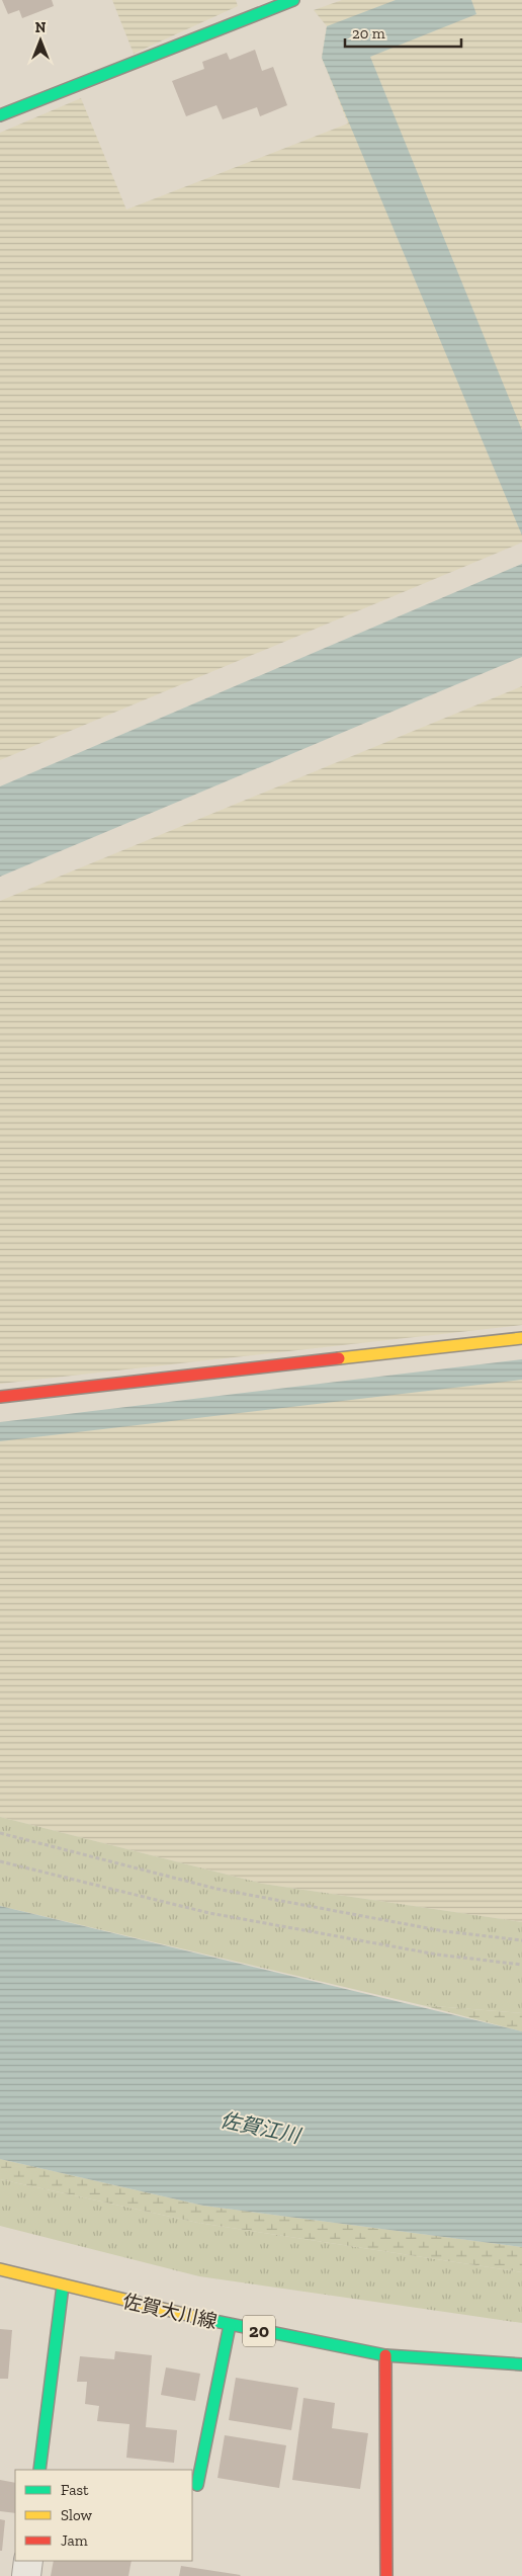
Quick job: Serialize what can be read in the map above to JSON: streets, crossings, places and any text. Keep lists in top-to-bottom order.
{
  "streets": {
    "street": ["佐賀大川線", "20"]
  },
  "water": ["佐賀江川"],
  "legend": ["Fast", "Slow", "Jam"],
  "scale_bar": "20 m",
  "north": "top"
}
